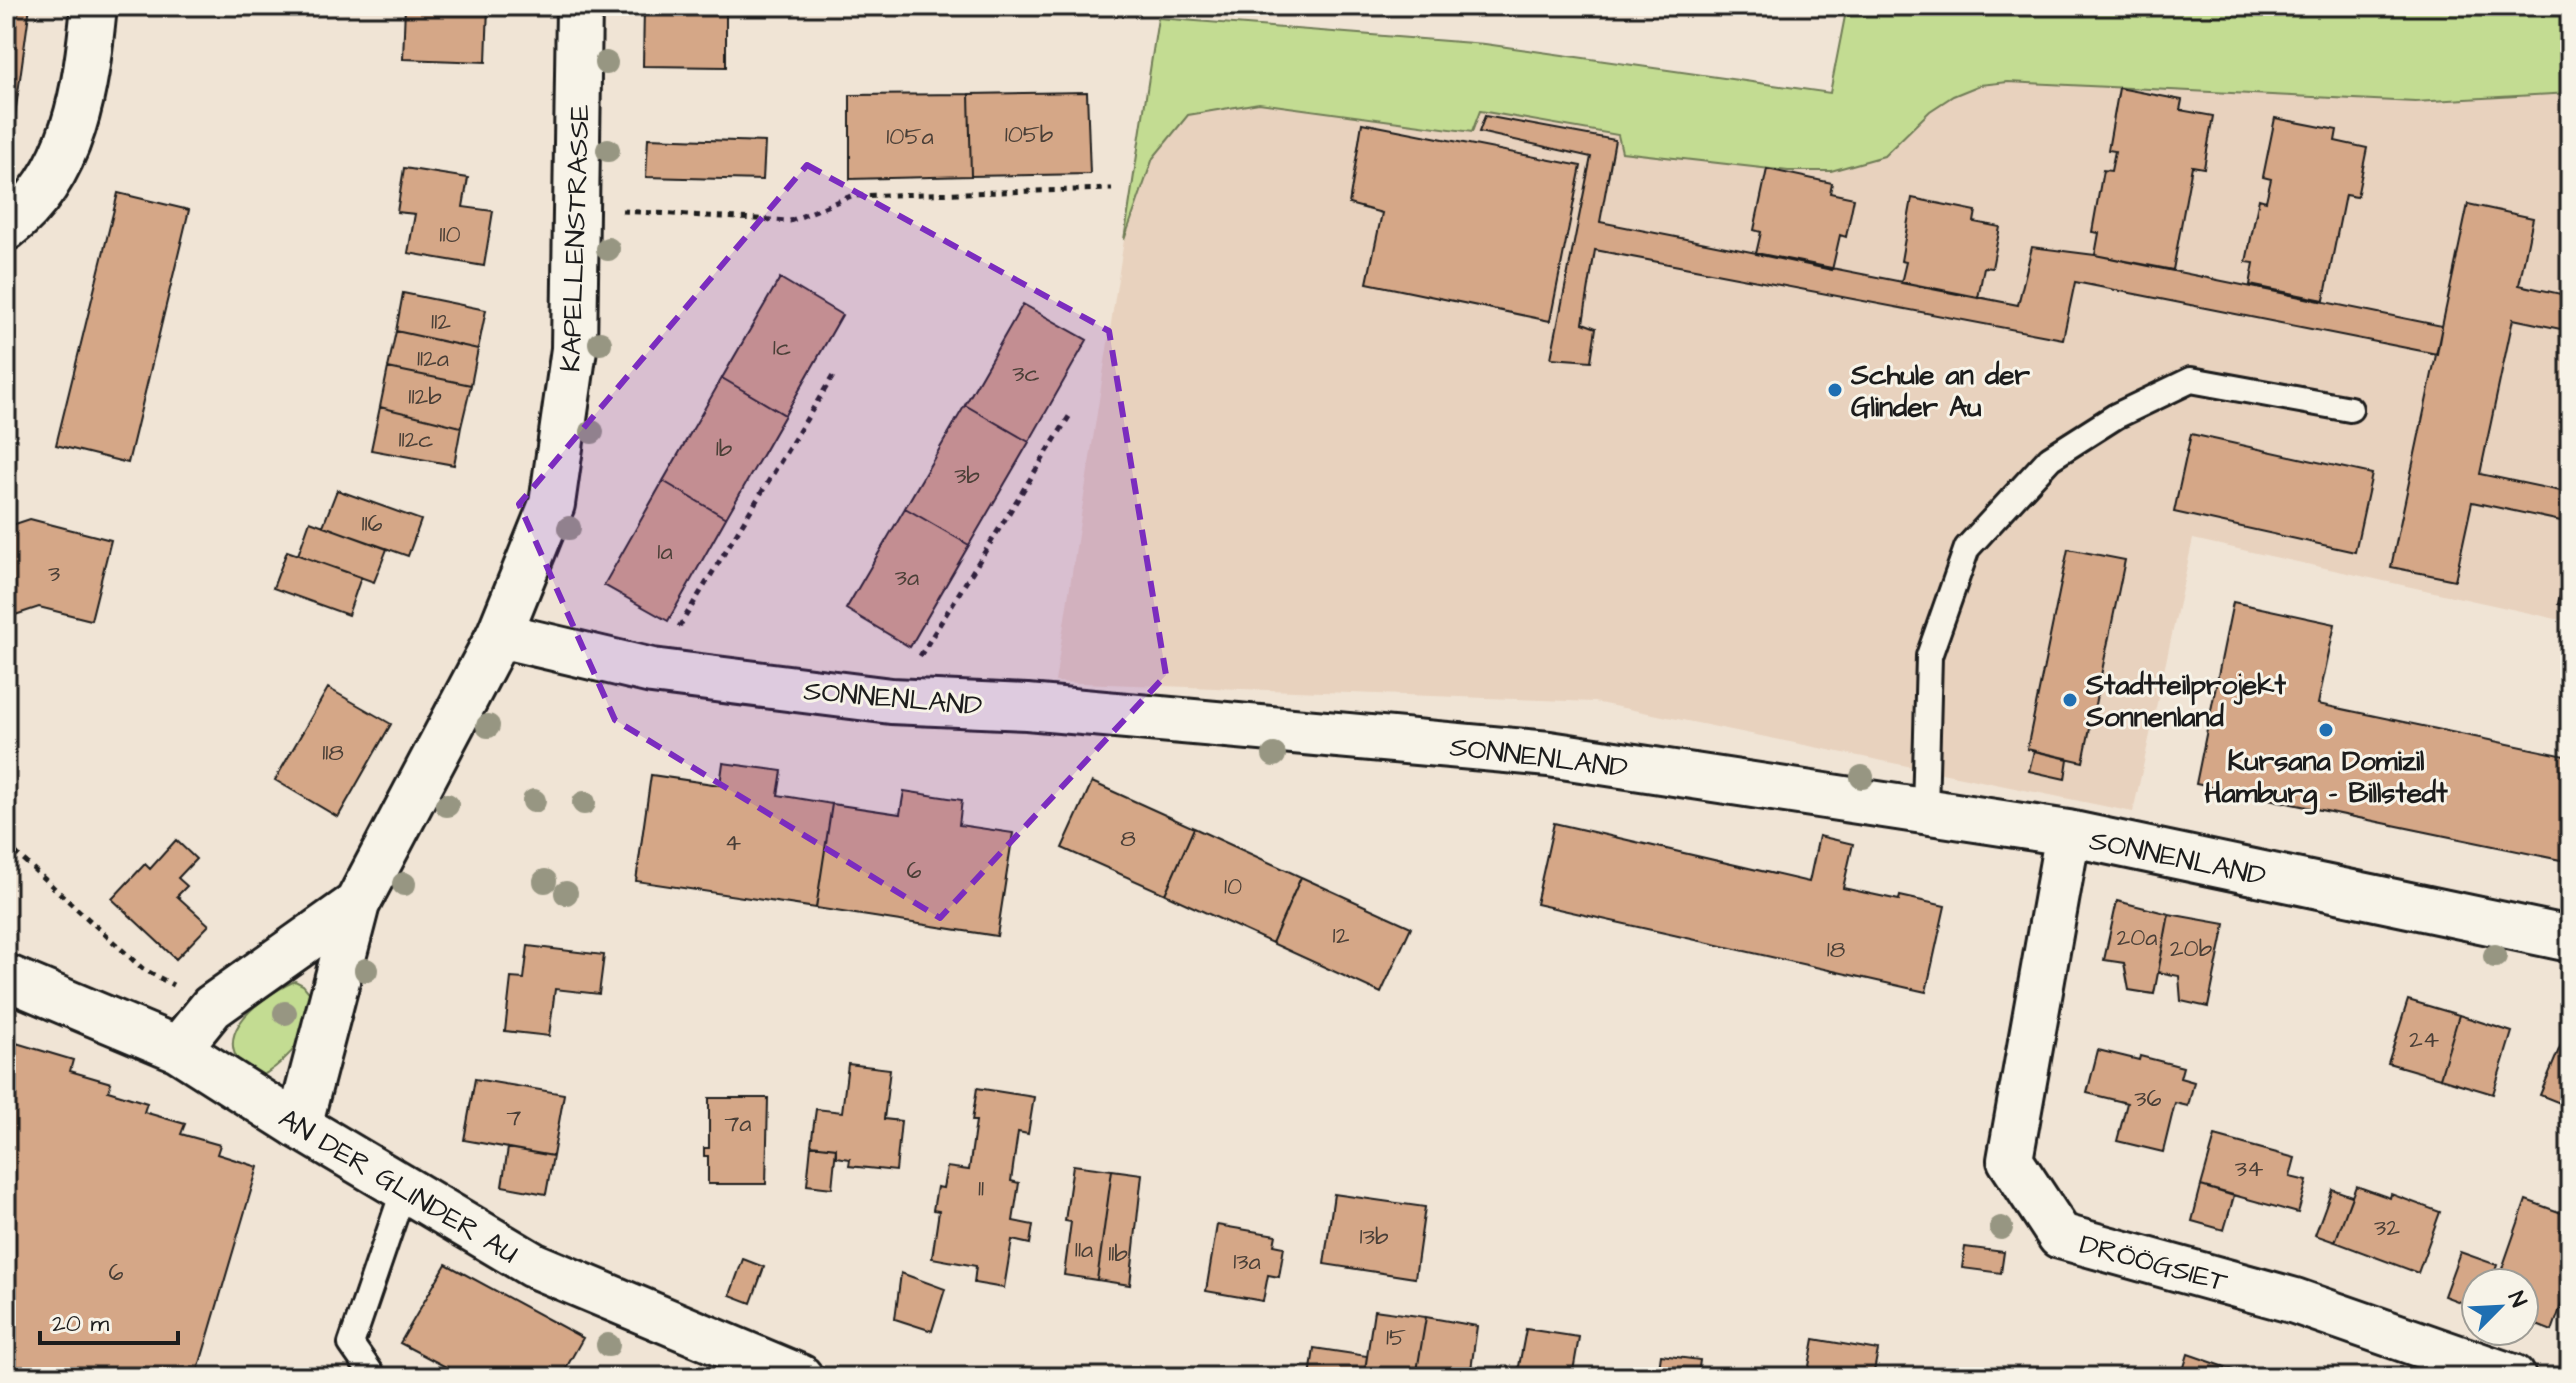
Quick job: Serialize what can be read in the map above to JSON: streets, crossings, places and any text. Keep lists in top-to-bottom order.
{
  "streets": {
    "street": [
      "KAPELLENSTRASSE",
      "SONNENLAND",
      "AN DER GLINDER AU",
      "DRÖÖGSIET"
    ]
  },
  "crossings": [
    ["KAPELLENSTRASSE", "SONNENLAND"],
    ["KAPELLENSTRASSE", "AN DER GLINDER AU"],
    ["SONNENLAND", "DRÖÖGSIET"]
  ],
  "places": ["Schule an der Glinder Au", "Stadtteilprojekt Sonnenland", "Kursana Domizil Hamburg - Billstedt"],
  "house_numbers": [
    "105b",
    "105a",
    "110",
    "112",
    "1c",
    "112a",
    "3c",
    "112b",
    "112c",
    "1b",
    "3b",
    "116",
    "1a",
    "3",
    "3a",
    "118",
    "8",
    "4",
    "6",
    "10",
    "12",
    "20a",
    "20b",
    "18",
    "24",
    "36",
    "7",
    "7a",
    "34",
    "11",
    "32",
    "13b",
    "11a",
    "11b",
    "13a",
    "6",
    "15"
  ],
  "scale_bar": "20 m",
  "north": "top right"
}
